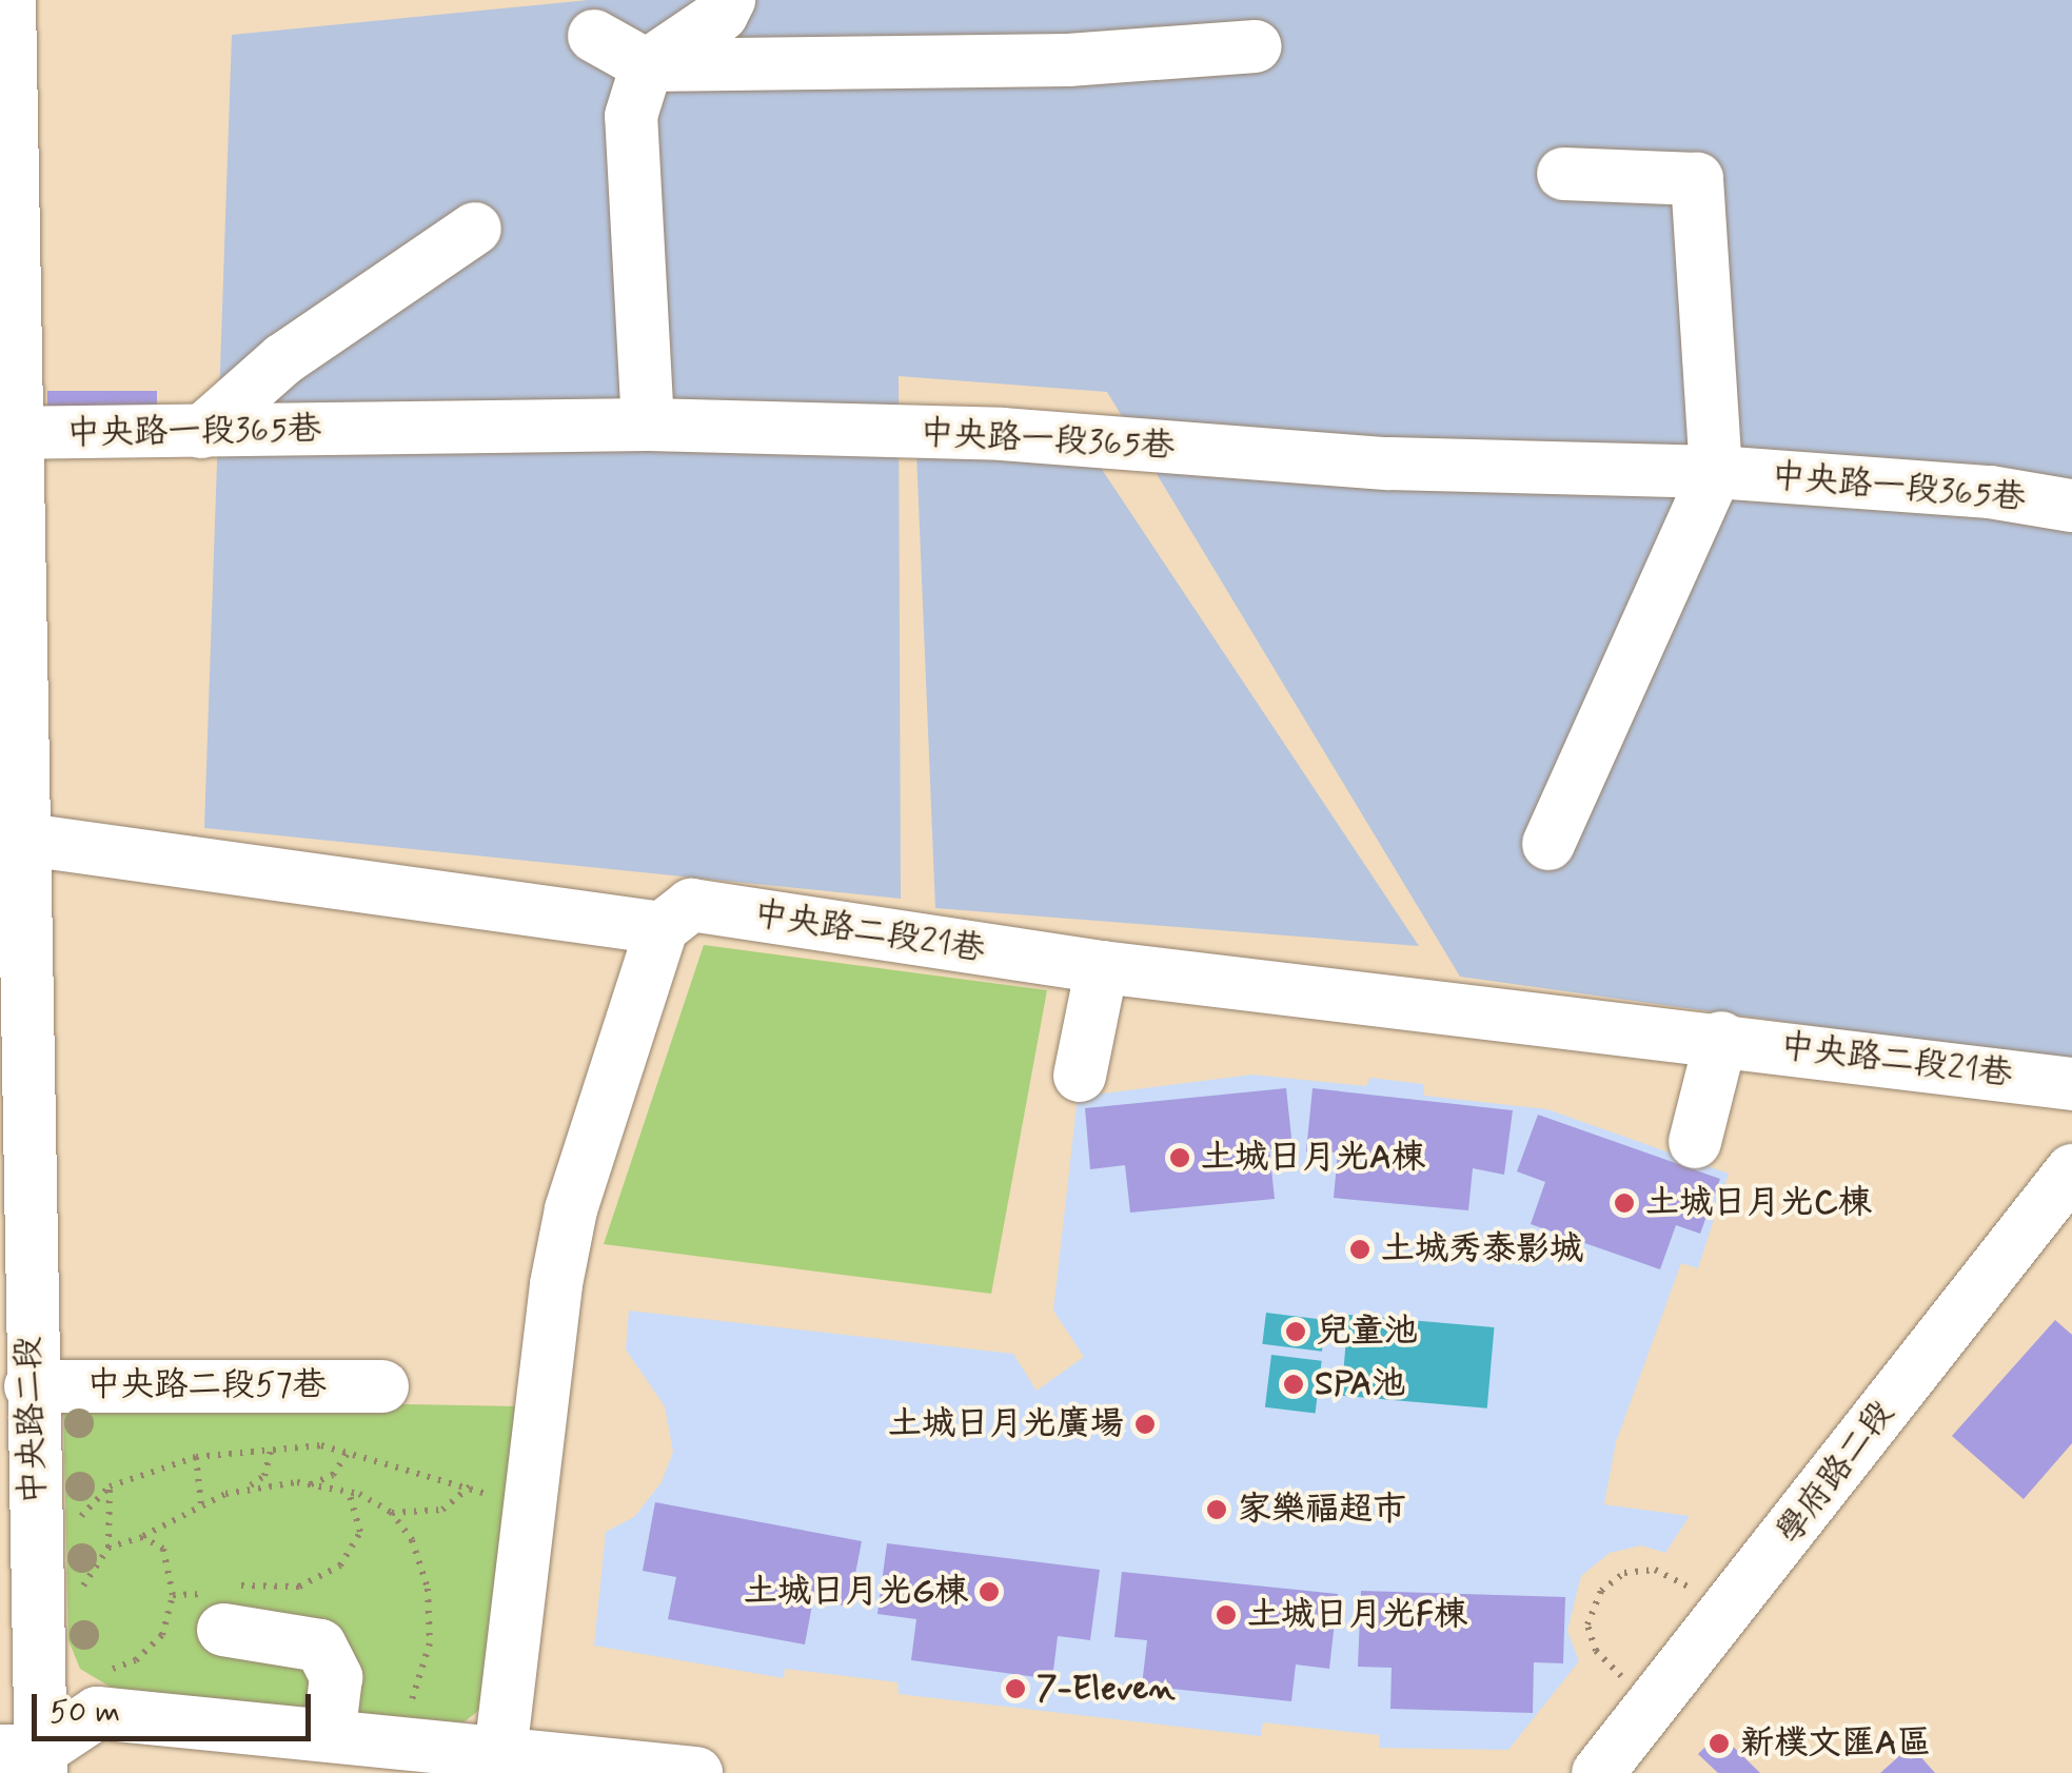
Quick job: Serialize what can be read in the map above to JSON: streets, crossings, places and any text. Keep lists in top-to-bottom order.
{
  "streets": {
    "street": [
      "中央路一段365巷",
      "中央路二段21巷",
      "中央路二段57巷",
      "中央路二段",
      "學府路二段"
    ]
  },
  "crossings": [
    ["中央路一段365巷", "中央路二段"],
    ["中央路二段57巷", "中央路二段"]
  ],
  "places": [
    "土城日月光A棟",
    "土城日月光C棟",
    "土城秀泰影城",
    "兒童池",
    "SPA池",
    "土城日月光廣場",
    "家樂福超市",
    "土城日月光G棟",
    "土城日月光F棟",
    "7-Eleven",
    "新樸文匯A區"
  ],
  "scale_bar": "50 m"
}
